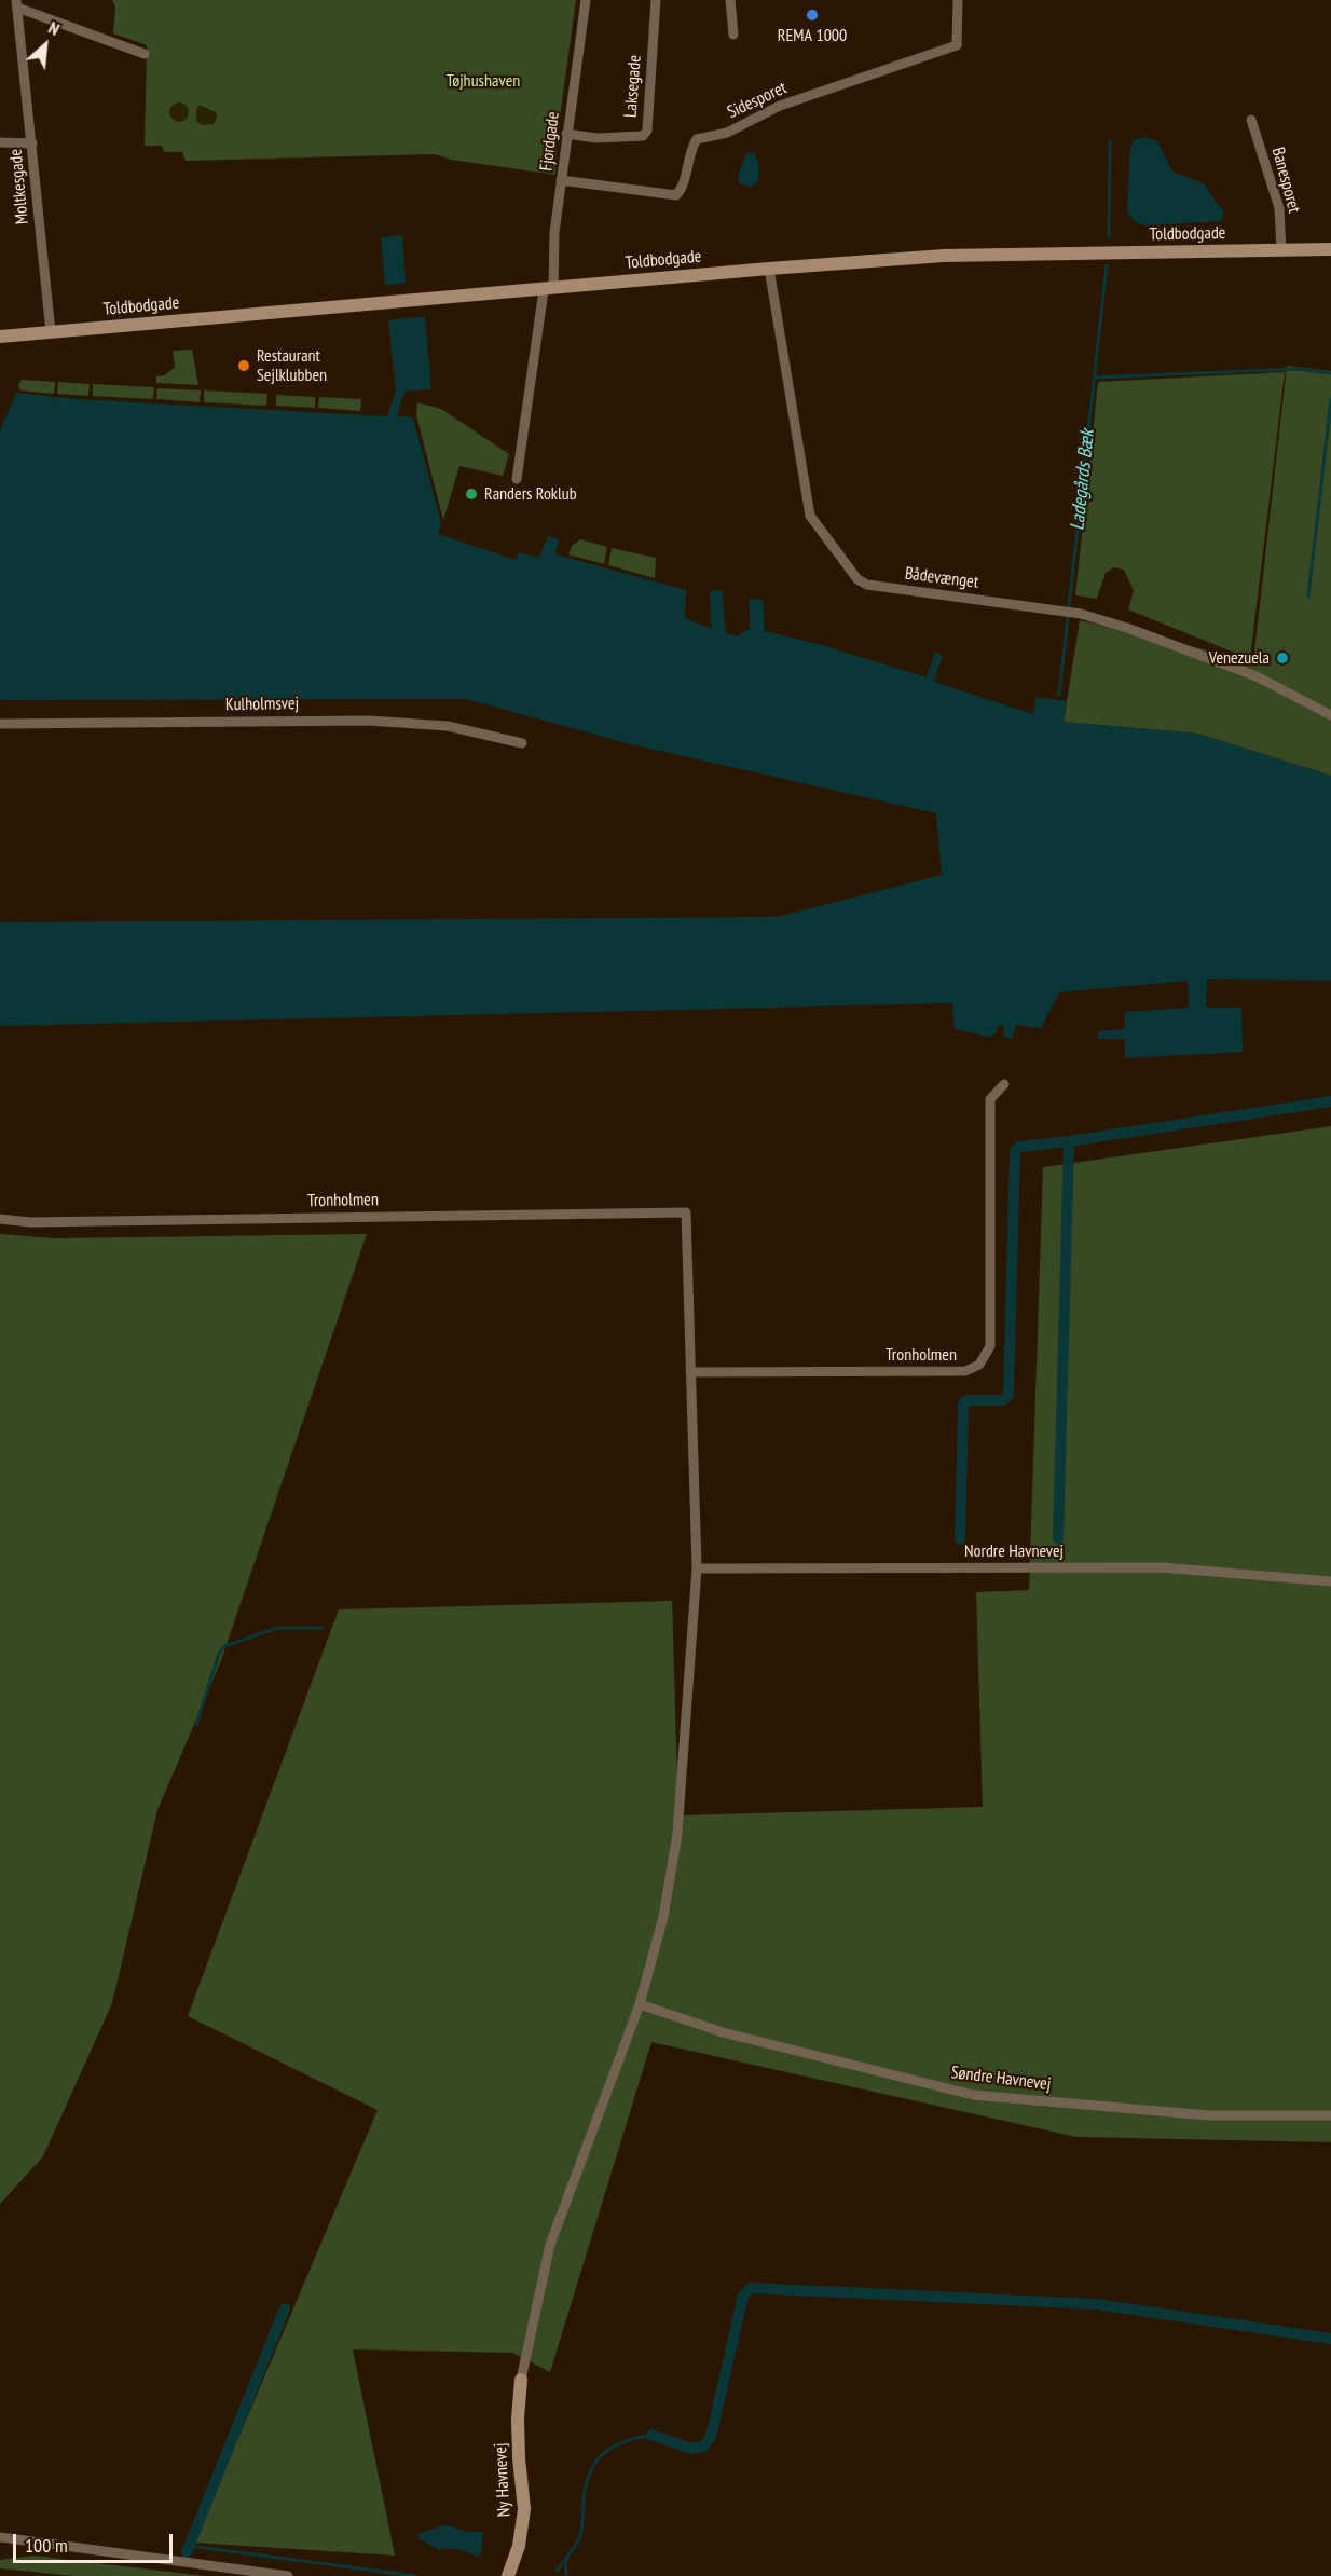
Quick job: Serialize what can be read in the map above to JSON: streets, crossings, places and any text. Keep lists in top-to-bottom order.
{
  "streets": {
    "street": [
      "Laksegade",
      "Sidesporet",
      "Fjordgade",
      "Banesporet",
      "Moltkesgade",
      "Toldbodgade",
      "Bådevænget",
      "Kulholmsvej",
      "Tronholmen",
      "Nordre Havnevej",
      "Søndre Havnevej",
      "Ny Havnevej"
    ]
  },
  "crossings": [
    ["Laksegade", "Fjordgade"],
    ["Sidesporet", "Fjordgade"],
    ["Fjordgade", "Toldbodgade"],
    ["Banesporet", "Toldbodgade"],
    ["Moltkesgade", "Toldbodgade"],
    ["Toldbodgade", "Bådevænget"]
  ],
  "water": ["Ladegårds Bæk"],
  "parks": ["Tøjhushaven"],
  "places": [
    "REMA 1000",
    "Restaurant Sejlklubben",
    "Randers Roklub",
    "Venezuela"
  ],
  "scale_bar": "100 m",
  "north": "top right"
}
